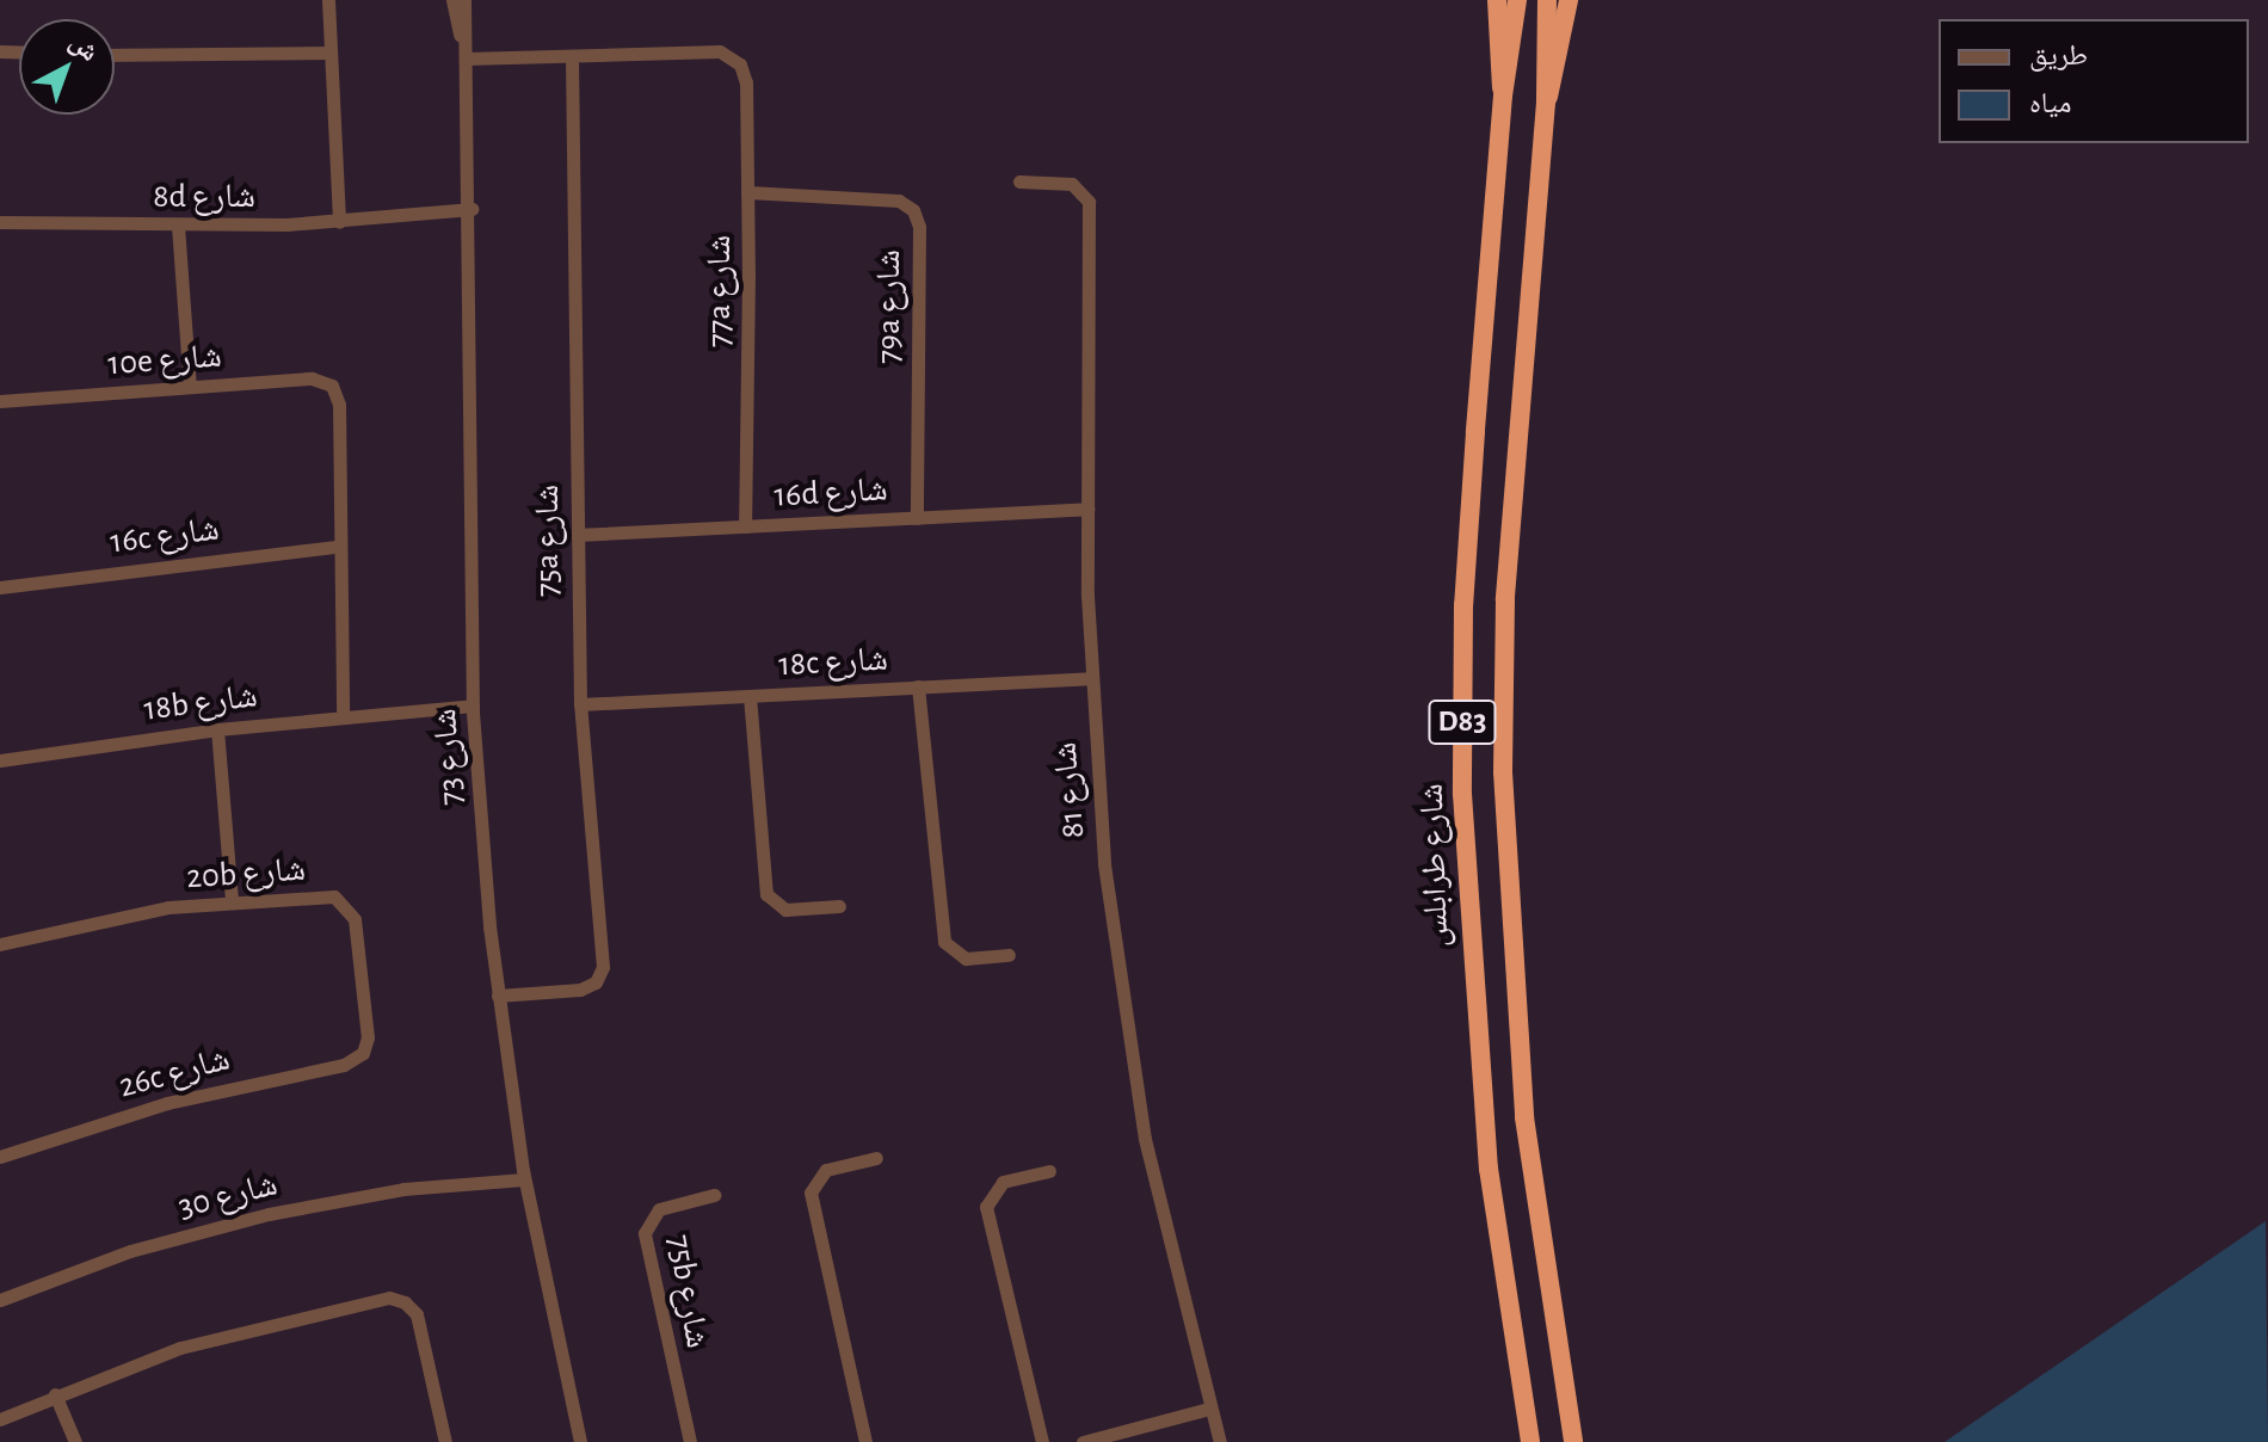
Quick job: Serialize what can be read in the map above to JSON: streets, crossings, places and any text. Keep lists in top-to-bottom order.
{
  "streets": {
    "highway": ["D83", "شارع طرابلس"],
    "street": [
      "8d شارع",
      "77a شارع",
      "79a شارع",
      "10e شارع",
      "16d شارع",
      "16c شارع",
      "75a شارع",
      "18c شارع",
      "18b شارع",
      "شارع 73",
      "شارع 81",
      "20b شارع",
      "26c شارع",
      "شارع 30",
      "75b شارع"
    ]
  },
  "crossings": [
    ["8d شارع", "شارع 73"],
    ["77a شارع", "79a شارع"],
    ["77a شارع", "16d شارع"],
    ["77a شارع", "75a شارع"],
    ["79a شارع", "16d شارع"],
    ["10e شارع", "16c شارع"],
    ["16d شارع", "75a شارع"],
    ["16d شارع", "شارع 81"],
    ["75a شارع", "18c شارع"],
    ["75a شارع", "شارع 73"],
    ["18c شارع", "شارع 81"],
    ["18b شارع", "شارع 73"],
    ["شارع 73", "شارع 30"],
    ["20b شارع", "26c شارع"]
  ],
  "legend": ["طريق", "مياه"],
  "north": "top right"
}
